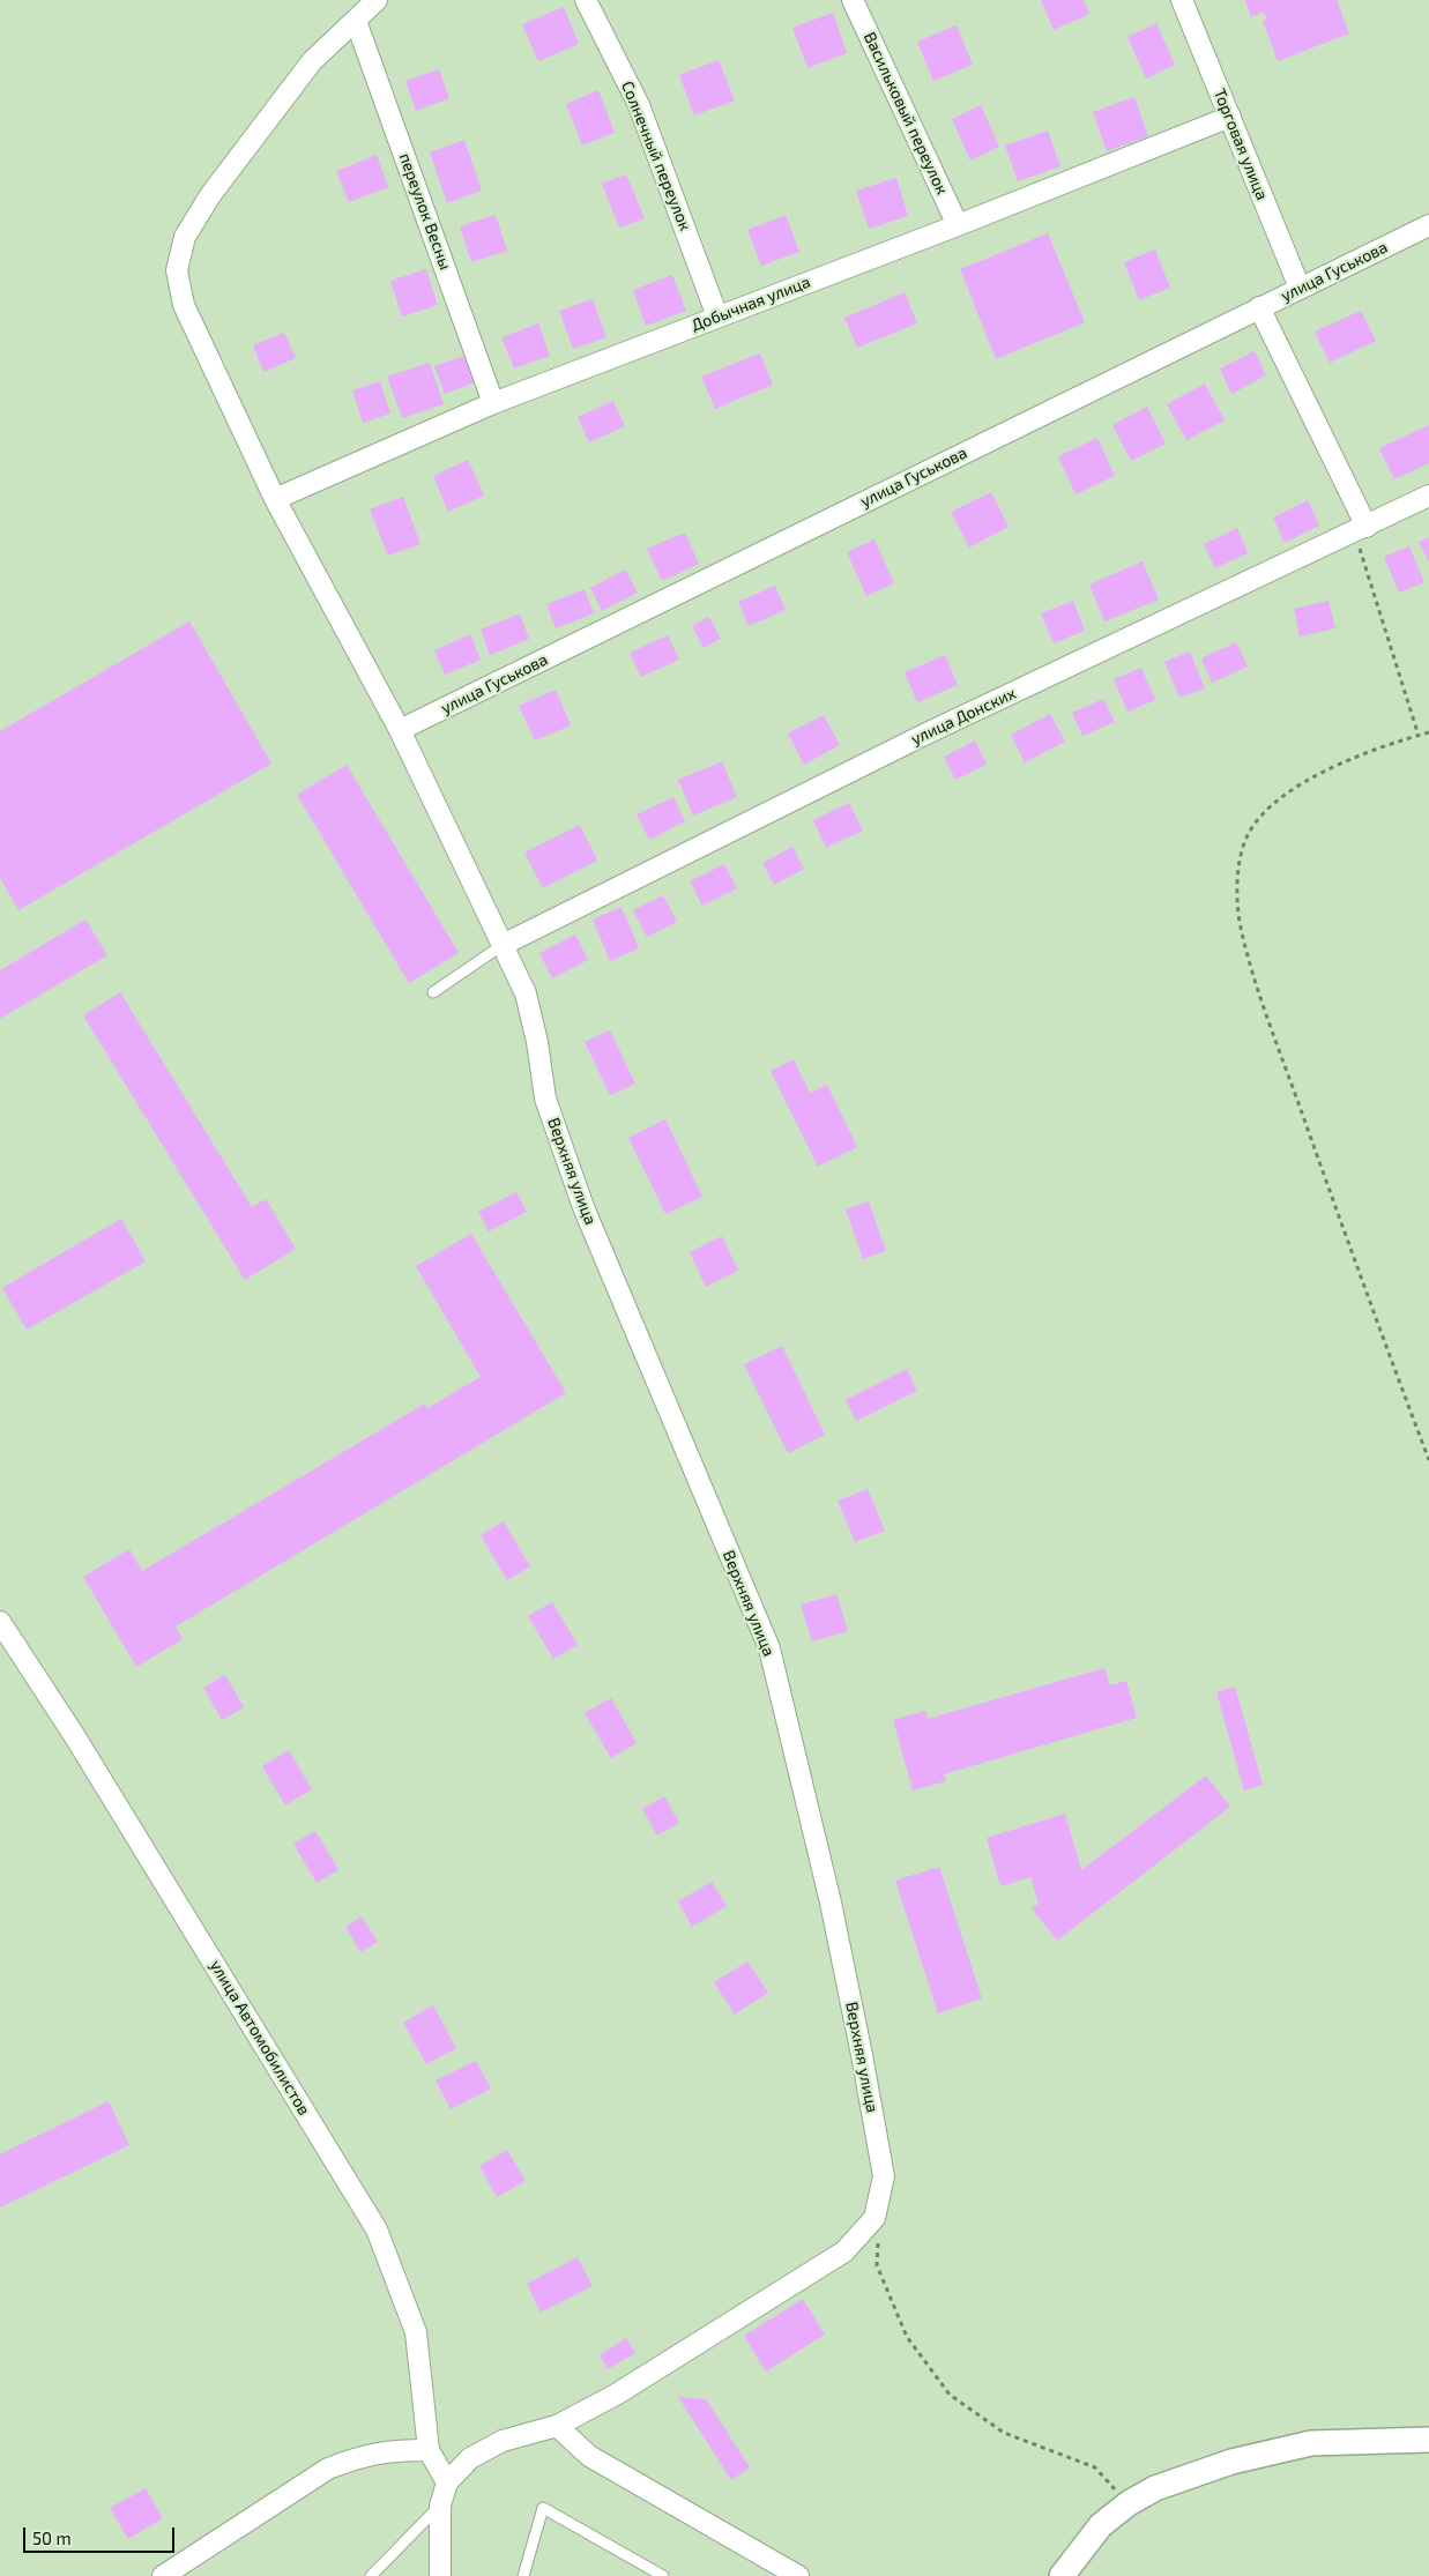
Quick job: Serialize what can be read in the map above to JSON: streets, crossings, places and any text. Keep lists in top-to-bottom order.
{
  "streets": {
    "street": [
      "Васильковый переулок",
      "Торговая улица",
      "Солнечный переулок",
      "переулок Весны",
      "улица Гуськова",
      "Добычная улица",
      "улица Донских",
      "Верхняя улица",
      "улица Автомобилистов"
    ]
  },
  "crossings": [
    ["Васильковый переулок", "Добычная улица"],
    ["Торговая улица", "улица Гуськова"],
    ["Торговая улица", "Добычная улица"],
    ["Солнечный переулок", "Добычная улица"],
    ["переулок Весны", "Добычная улица"],
    ["переулок Весны", "Верхняя улица"],
    ["улица Гуськова", "Верхняя улица"],
    ["Добычная улица", "Верхняя улица"],
    ["улица Донских", "Верхняя улица"],
    ["Верхняя улица", "улица Автомобилистов"]
  ],
  "scale_bar": "50 m"
}
